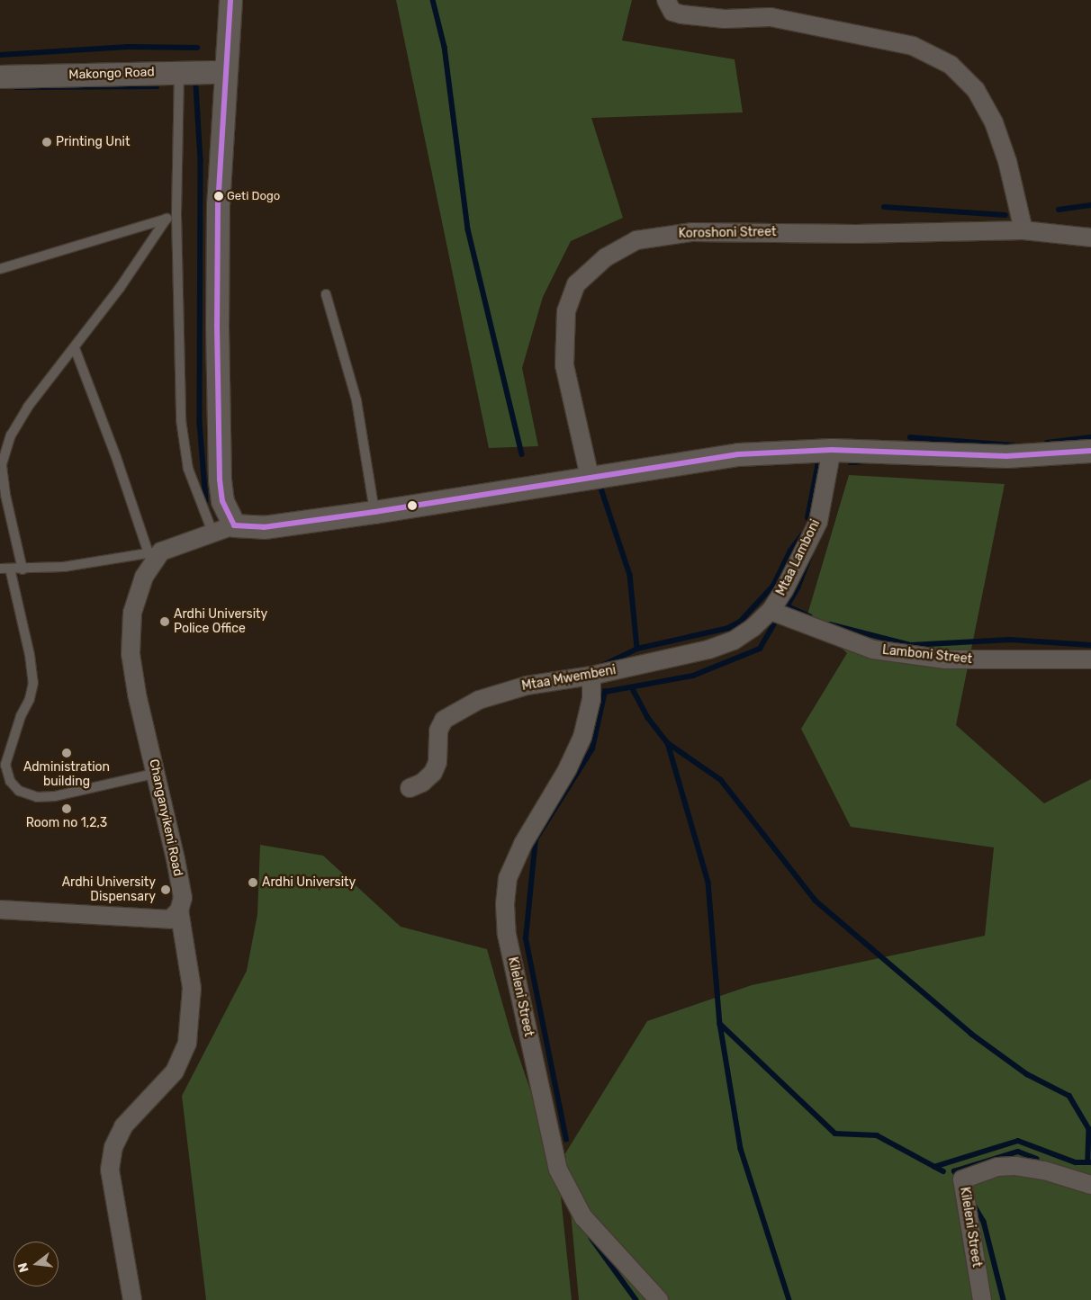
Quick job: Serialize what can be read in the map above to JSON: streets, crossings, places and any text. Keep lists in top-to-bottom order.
{
  "streets": {
    "street": [
      "Makongo Road",
      "Koroshoni Street",
      "Mtaa Lamboni",
      "Lamboni Street",
      "Mtaa Mwembeni",
      "Changanyikeni Road",
      "Kileleni Street"
    ]
  },
  "crossings": [
    ["Mtaa Lamboni", "Lamboni Street"],
    ["Mtaa Lamboni", "Mtaa Mwembeni"],
    ["Lamboni Street", "Mtaa Mwembeni"],
    ["Mtaa Mwembeni", "Kileleni Street"]
  ],
  "places": [
    "Printing Unit",
    "Geti Dogo",
    "Ardhi University Police Office",
    "Administration building",
    "Room no 1,2,3",
    "Ardhi University",
    "Ardhi University Dispensary"
  ],
  "north": "left"
}
